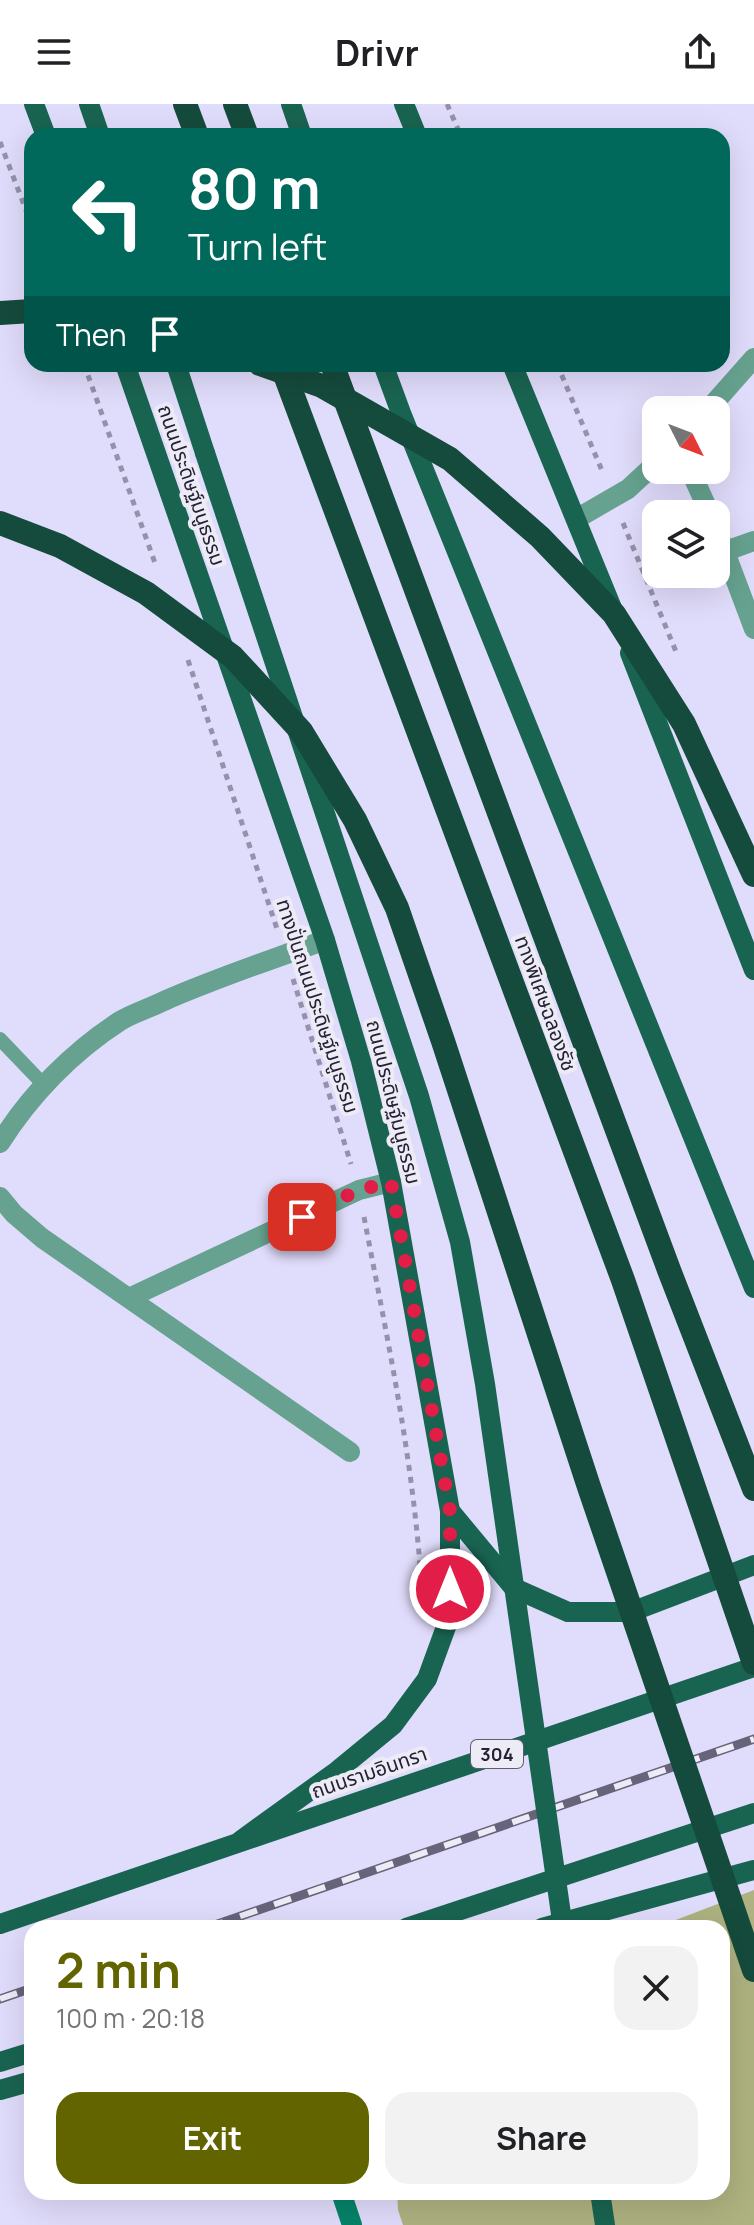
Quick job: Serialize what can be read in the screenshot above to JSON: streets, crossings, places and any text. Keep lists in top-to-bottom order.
{
  "streets": {
    "highway": ["ทางพิเศษฉลองรัช"],
    "main road": ["ถนนประดิษฐ์มนูธรรม", "304", "ถนนรามอินทรา"],
    "path": ["ทางปั่นถนนประดิษฐ์มนูธรรม"]
  },
  "crossings": [
    ["ถนนประดิษฐ์มนูธรรม", "ถนนรามอินทรา"],
    ["ทางพิเศษฉลองรัช", "ถนนรามอินทรา"]
  ],
  "north": "bottom right",
  "page": {
    "header": "Drivr",
    "turn": ["80 m", "Turn left"],
    "then": "Then",
    "heading": ["2 min", "100 m · 20:18"],
    "buttons": ["Exit", "Share"]
  }
}
